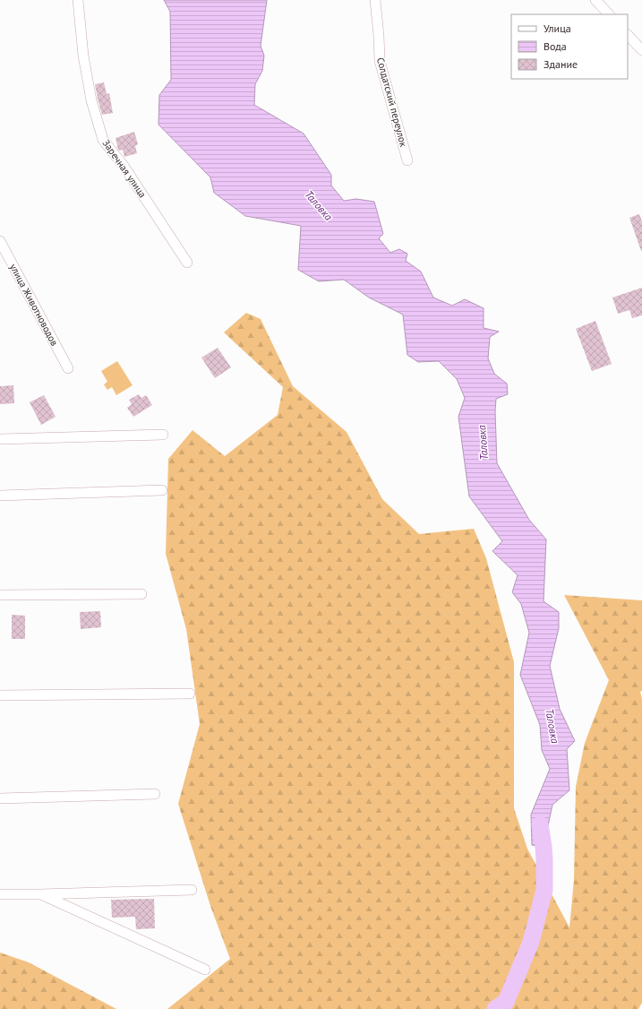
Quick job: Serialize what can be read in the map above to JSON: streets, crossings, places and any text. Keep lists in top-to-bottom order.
{
  "streets": {
    "street": ["Солдатский переулок", "Заречная улица", "улица Животноводов"]
  },
  "water": ["Таловка"],
  "legend": ["Улица", "Вода", "Здание"]
}
